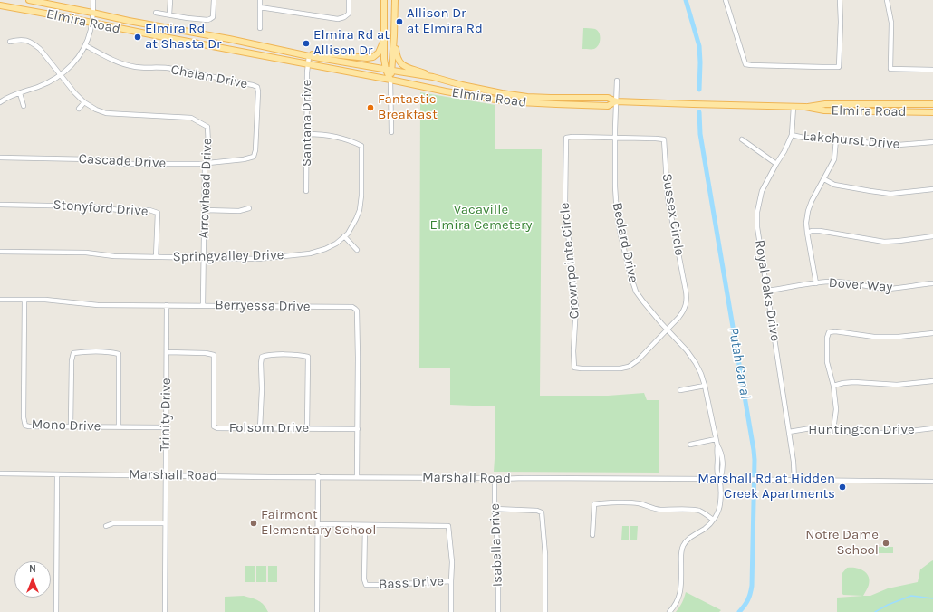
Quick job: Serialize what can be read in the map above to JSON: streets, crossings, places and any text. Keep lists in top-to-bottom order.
{
  "streets": {
    "main road": ["Elmira Road"],
    "street": [
      "Chelan Drive",
      "Santana Drive",
      "Lakehurst Drive",
      "Cascade Drive",
      "Arrowhead Drive",
      "Stonyford Drive",
      "Sussex Circle",
      "Beelard Drive",
      "Springvalley Drive",
      "Crownpointe Circle",
      "Dover Way",
      "Royal Oaks Drive",
      "Berryessa Drive",
      "Trinity Drive",
      "Mono Drive",
      "Folsom Drive",
      "Huntington Drive",
      "Marshall Road",
      "Isabella Drive",
      "Bass Drive"
    ]
  },
  "crossings": [
    ["Elmira Road", "Santana Drive"],
    ["Elmira Road", "Beelard Drive"],
    ["Elmira Road", "Royal Oaks Drive"],
    ["Chelan Drive", "Cascade Drive"],
    ["Santana Drive", "Springvalley Drive"],
    ["Lakehurst Drive", "Royal Oaks Drive"],
    ["Cascade Drive", "Arrowhead Drive"],
    ["Arrowhead Drive", "Springvalley Drive"],
    ["Arrowhead Drive", "Berryessa Drive"],
    ["Stonyford Drive", "Springvalley Drive"],
    ["Sussex Circle", "Beelard Drive"],
    ["Sussex Circle", "Crownpointe Circle"],
    ["Beelard Drive", "Crownpointe Circle"],
    ["Beelard Drive", "Marshall Road"],
    ["Dover Way", "Royal Oaks Drive"],
    ["Royal Oaks Drive", "Huntington Drive"],
    ["Royal Oaks Drive", "Marshall Road"],
    ["Berryessa Drive", "Trinity Drive"],
    ["Berryessa Drive", "Mono Drive"],
    ["Berryessa Drive", "Folsom Drive"],
    ["Berryessa Drive", "Marshall Road"],
    ["Trinity Drive", "Mono Drive"],
    ["Trinity Drive", "Folsom Drive"],
    ["Trinity Drive", "Marshall Road"],
    ["Marshall Road", "Isabella Drive"]
  ],
  "water": ["Putah Canal"],
  "parks": ["Vacaville Elmira Cemetery"],
  "places": [
    "Allison Dr at Elmira Rd",
    "Elmira Rd at Shasta Dr",
    "Elmira Rd at Allison Dr",
    "Fantastic Breakfast",
    "Marshall Rd at Hidden Creek Apartments",
    "Fairmont Elementary School",
    "Notre Dame School"
  ],
  "north": "top"
}
